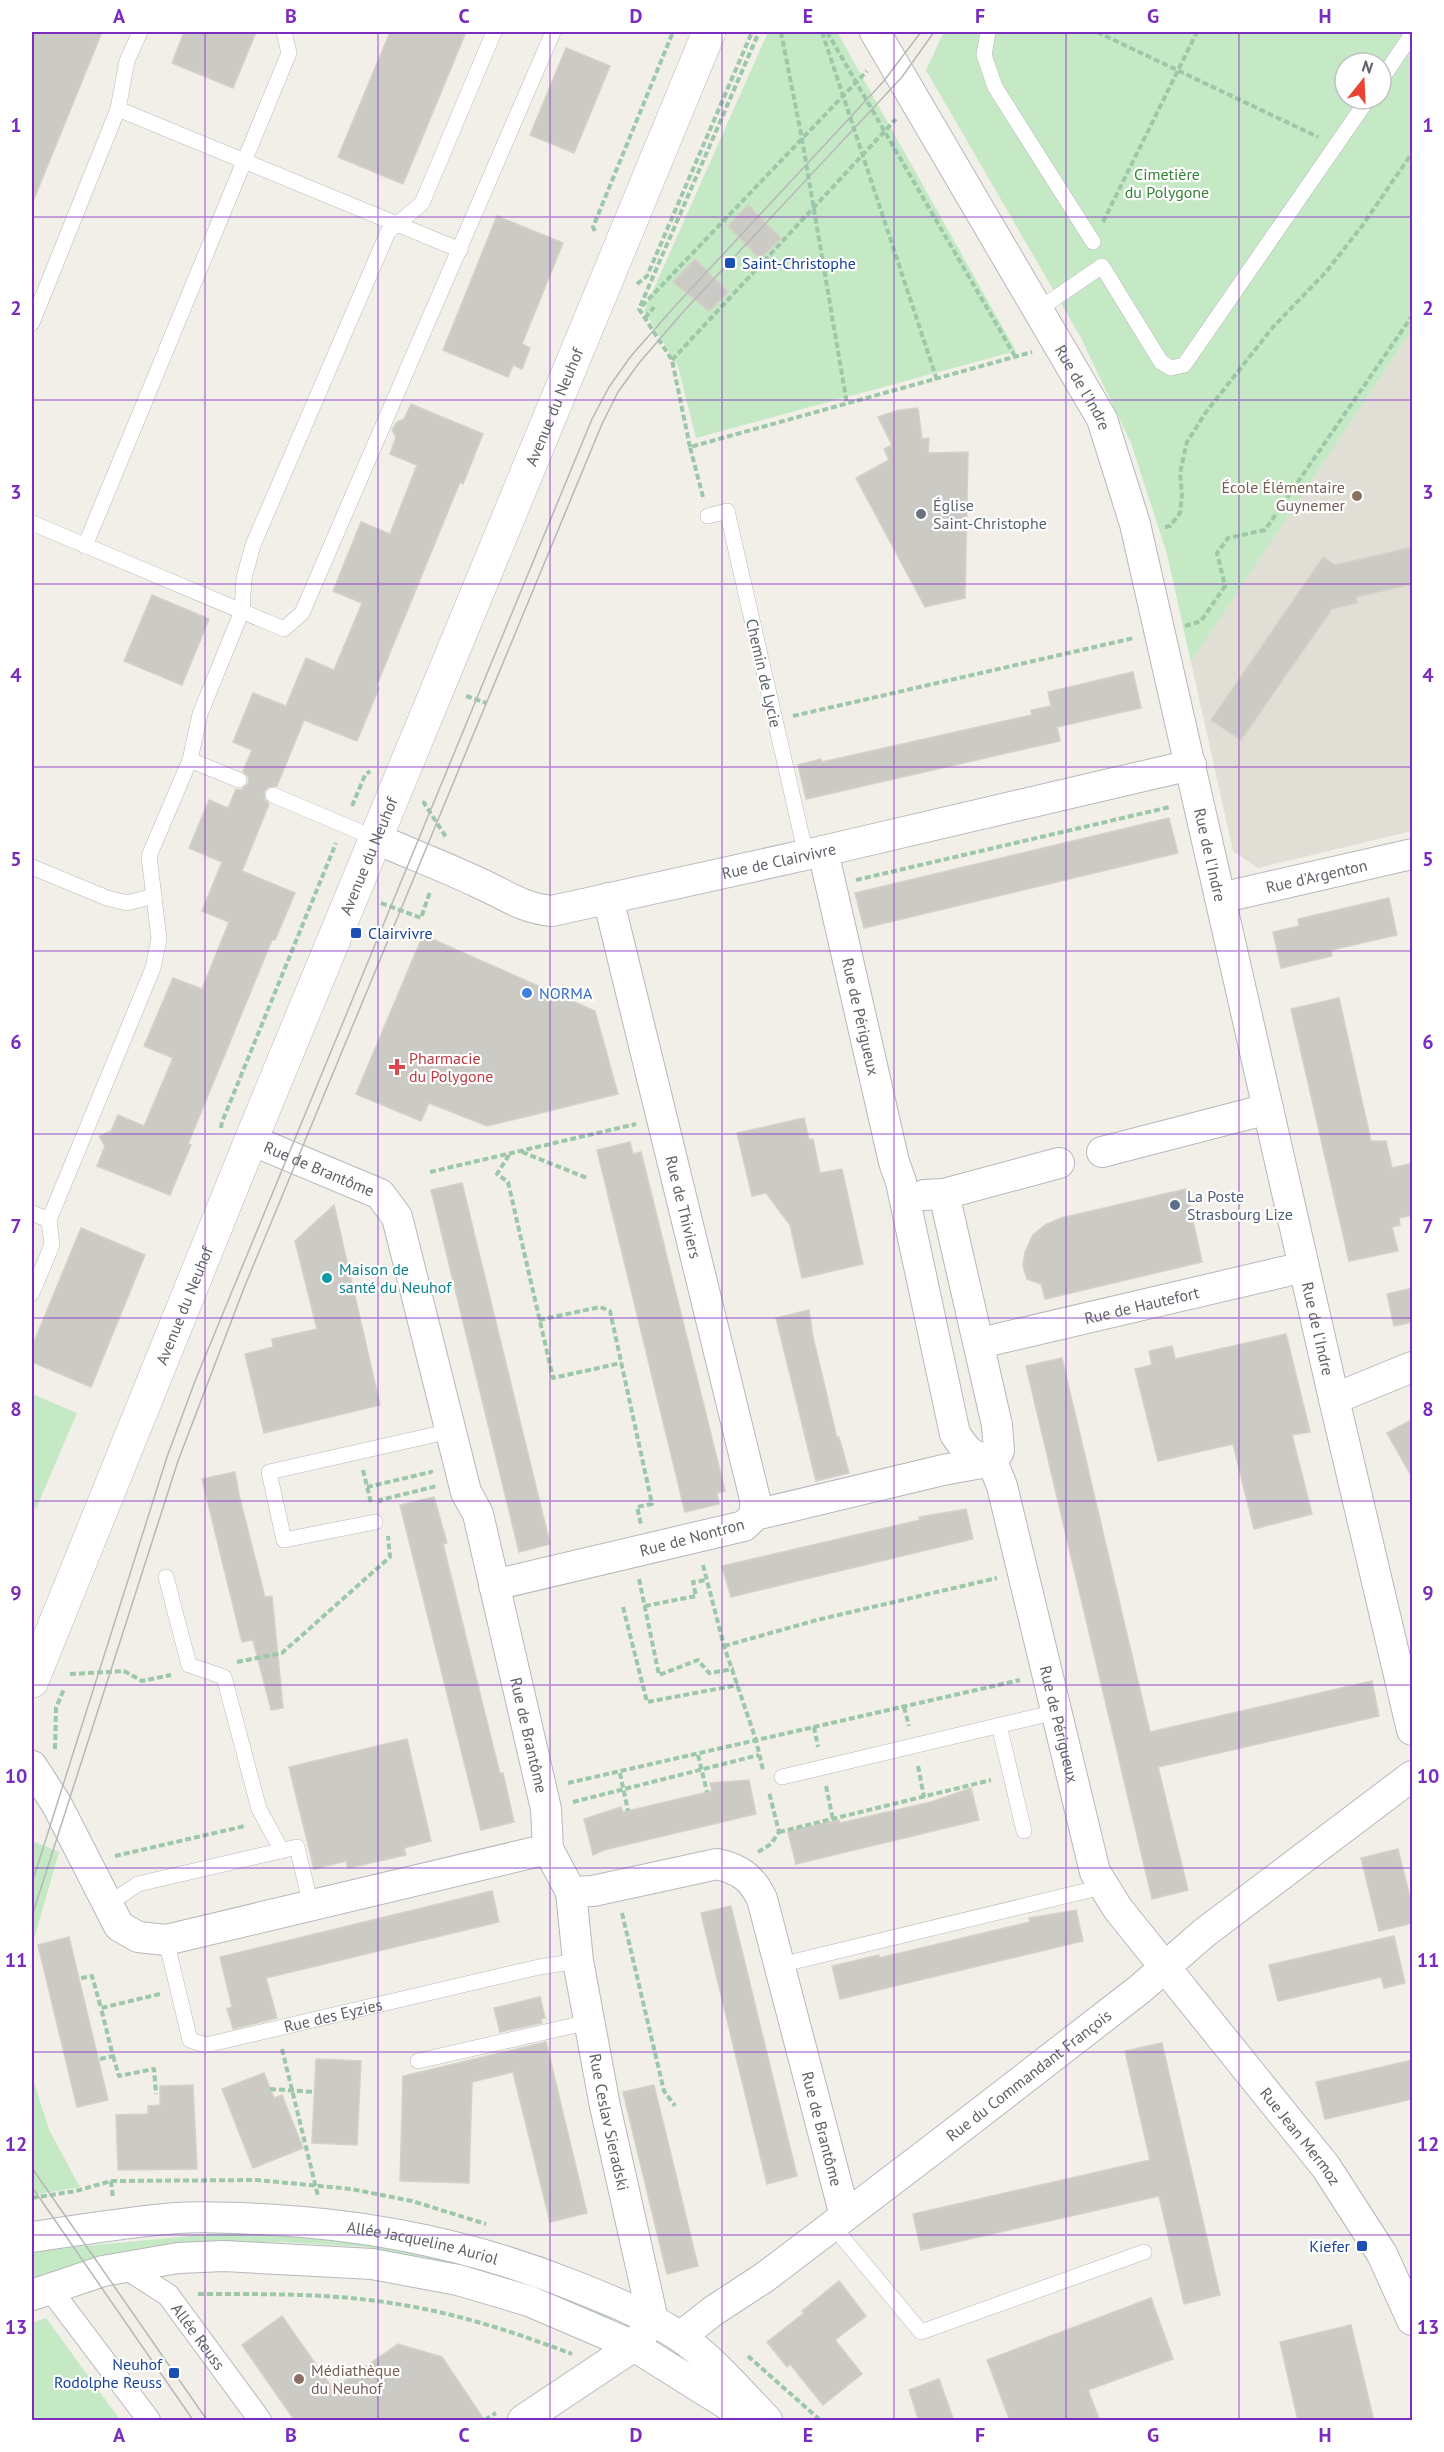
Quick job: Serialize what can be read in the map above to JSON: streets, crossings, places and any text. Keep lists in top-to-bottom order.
{
  "streets": {
    "street": [
      "Rue de l'Indre",
      "Avenue du Neuhof",
      "Rue de Clairvivre",
      "Rue d'Argenton",
      "Rue de Périgueux",
      "Rue de Brantôme",
      "Rue de Thiviers",
      "Rue de Hautefort",
      "Rue de Nontron",
      "Rue du Commandant François",
      "Rue Ceslav Sieradski",
      "Rue Jean Mermoz",
      "Allée Jacqueline Auriol",
      "Allée Reuss"
    ],
    "lane": ["Chemin de Lycie", "Rue des Eyzies"]
  },
  "crossings": [
    ["Rue de l'Indre", "Rue de Clairvivre"],
    ["Rue de l'Indre", "Rue d'Argenton"],
    ["Rue de l'Indre", "Rue de Hautefort"],
    ["Avenue du Neuhof", "Rue de Clairvivre"],
    ["Avenue du Neuhof", "Rue de Brantôme"],
    ["Chemin de Lycie", "Rue de Clairvivre"],
    ["Chemin de Lycie", "Rue de Périgueux"],
    ["Rue de Clairvivre", "Rue de Périgueux"],
    ["Rue de Clairvivre", "Rue de Thiviers"],
    ["Rue de Périgueux", "Rue de Nontron"],
    ["Rue de Périgueux", "Rue du Commandant François"],
    ["Rue de Périgueux", "Rue Jean Mermoz"],
    ["Rue de Brantôme", "Rue de Nontron"],
    ["Rue de Brantôme", "Rue du Commandant François"],
    ["Rue de Brantôme", "Rue Ceslav Sieradski"],
    ["Rue de Thiviers", "Rue de Nontron"],
    ["Rue des Eyzies", "Rue Ceslav Sieradski"],
    ["Rue du Commandant François", "Rue Jean Mermoz"],
    ["Rue du Commandant François", "Allée Jacqueline Auriol"],
    ["Rue Ceslav Sieradski", "Allée Jacqueline Auriol"],
    ["Allée Jacqueline Auriol", "Allée Reuss"]
  ],
  "parks": ["Cimetière du Polygone"],
  "places": {
    "transit": [
      "Saint-Christophe",
      "Clairvivre",
      "Kiefer",
      "Neuhof Rodolphe Reuss"
    ],
    "other": [
      "École Élémentaire Guynemer",
      "Église Saint-Christophe",
      "NORMA",
      "La Poste Strasbourg Lize",
      "Maison de santé du Neuhof",
      "Médiathèque du Neuhof"
    ],
    "health": ["Pharmacie du Polygone"]
  },
  "north": "top",
  "grid": {
    "columns": [
      "A",
      "B",
      "C",
      "D",
      "E",
      "F",
      "G",
      "H"
    ],
    "rows": [
      "1",
      "2",
      "3",
      "4",
      "5",
      "6",
      "7",
      "8",
      "9",
      "10",
      "11",
      "12",
      "13"
    ]
  }
}
